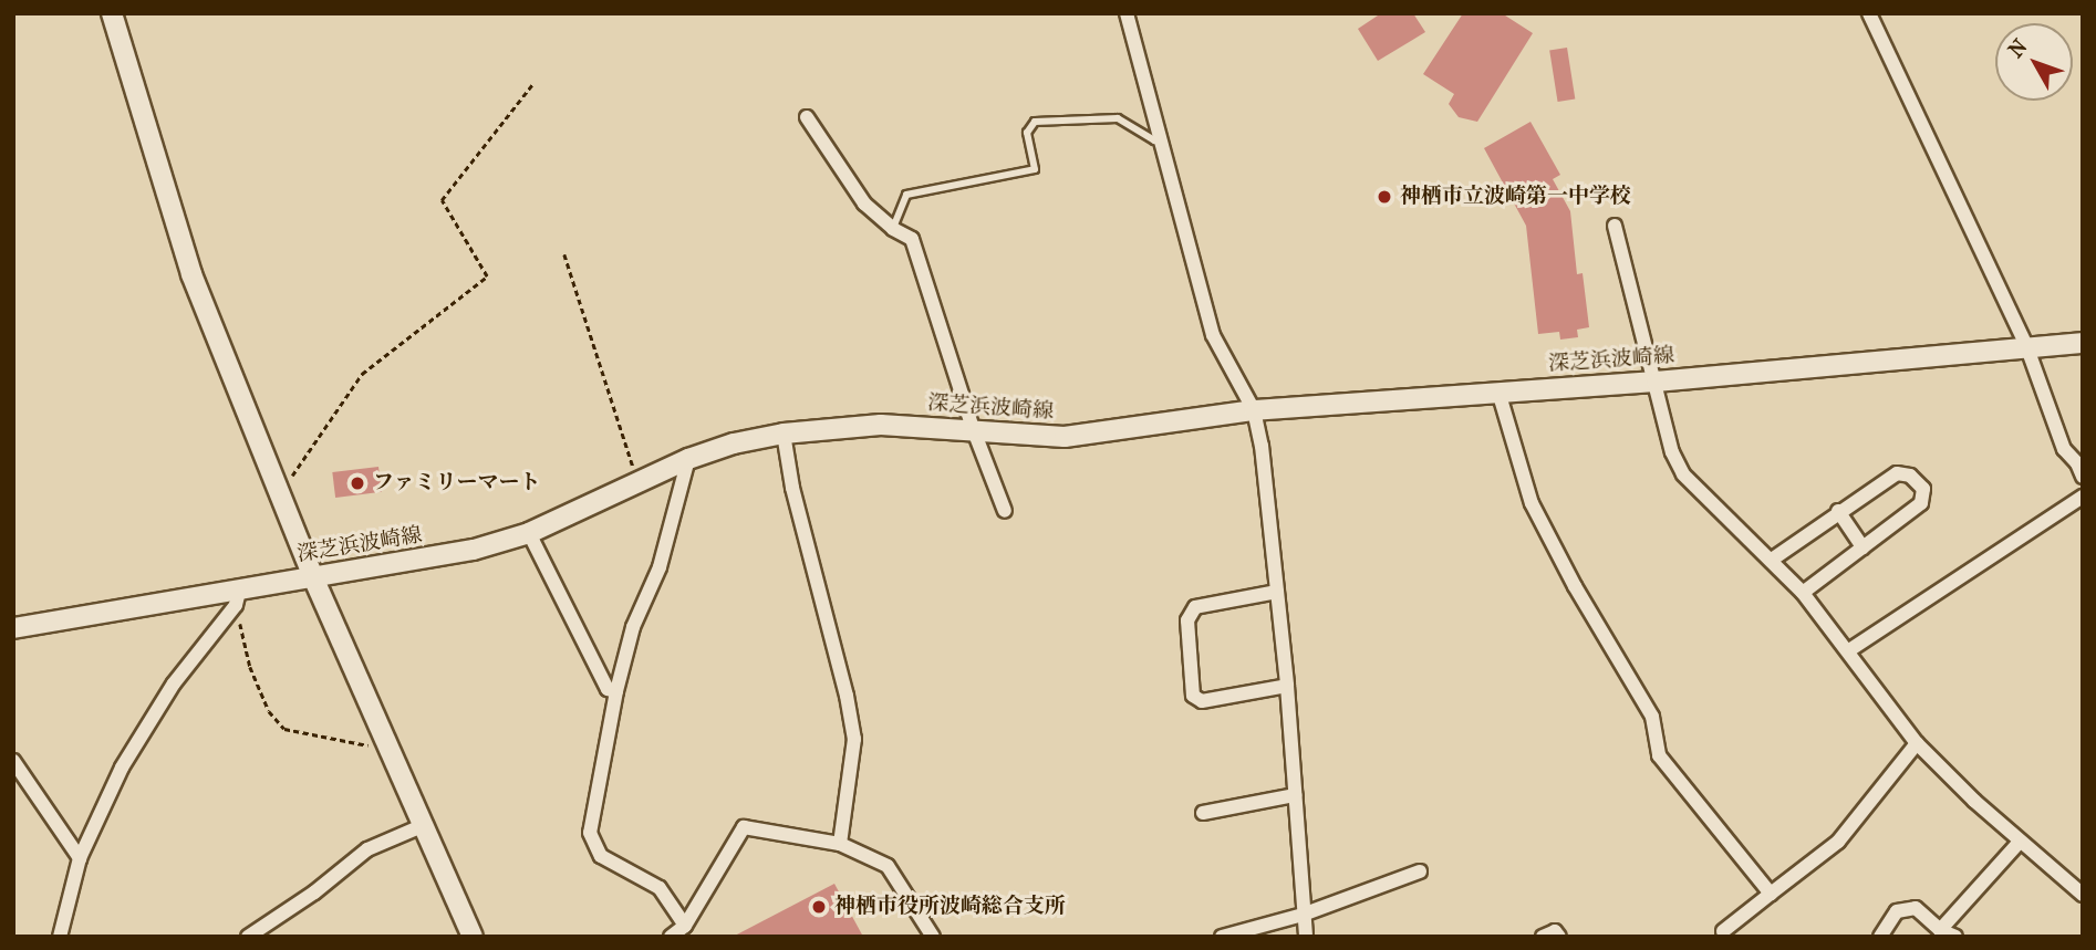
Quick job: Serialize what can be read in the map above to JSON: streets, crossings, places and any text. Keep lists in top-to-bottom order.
{
  "streets": {
    "main road": ["深芝浜波崎線"]
  },
  "places": ["神栖市立波崎第一中学校", "ファミリーマート", "神栖市役所波崎総合支所"],
  "north": "top left"
}
